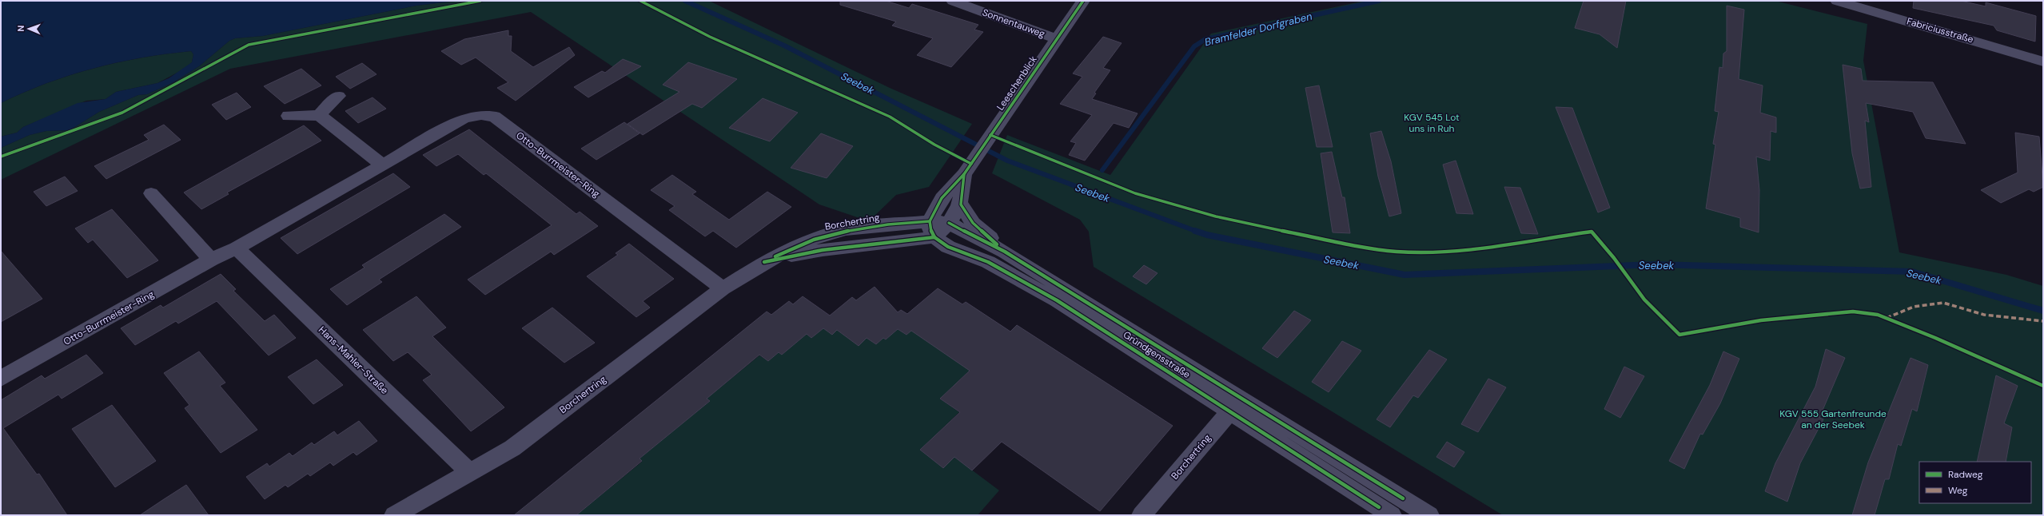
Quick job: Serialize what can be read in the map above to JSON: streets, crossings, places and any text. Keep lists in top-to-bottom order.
{
  "streets": {
    "street": [
      "Sonnentauweg",
      "Fabriciusstraße",
      "Leeschenblick",
      "Otto-Burrmeister-Ring",
      "Borchertring",
      "Gründgensstraße",
      "Hans-Mahler-Straße"
    ]
  },
  "crossings": [
    ["Sonnentauweg", "Leeschenblick"],
    ["Leeschenblick", "Borchertring"],
    ["Leeschenblick", "Gründgensstraße"],
    ["Otto-Burrmeister-Ring", "Borchertring"],
    ["Otto-Burrmeister-Ring", "Hans-Mahler-Straße"],
    ["Borchertring", "Gründgensstraße"],
    ["Borchertring", "Hans-Mahler-Straße"]
  ],
  "water": ["Bramfelder Dorfgraben", "Seebek"],
  "parks": ["KGV 545 Lot uns in Ruh", "KGV 555 Gartenfreunde an der Seebek"],
  "legend": ["Radweg", "Weg"],
  "north": "left"
}
